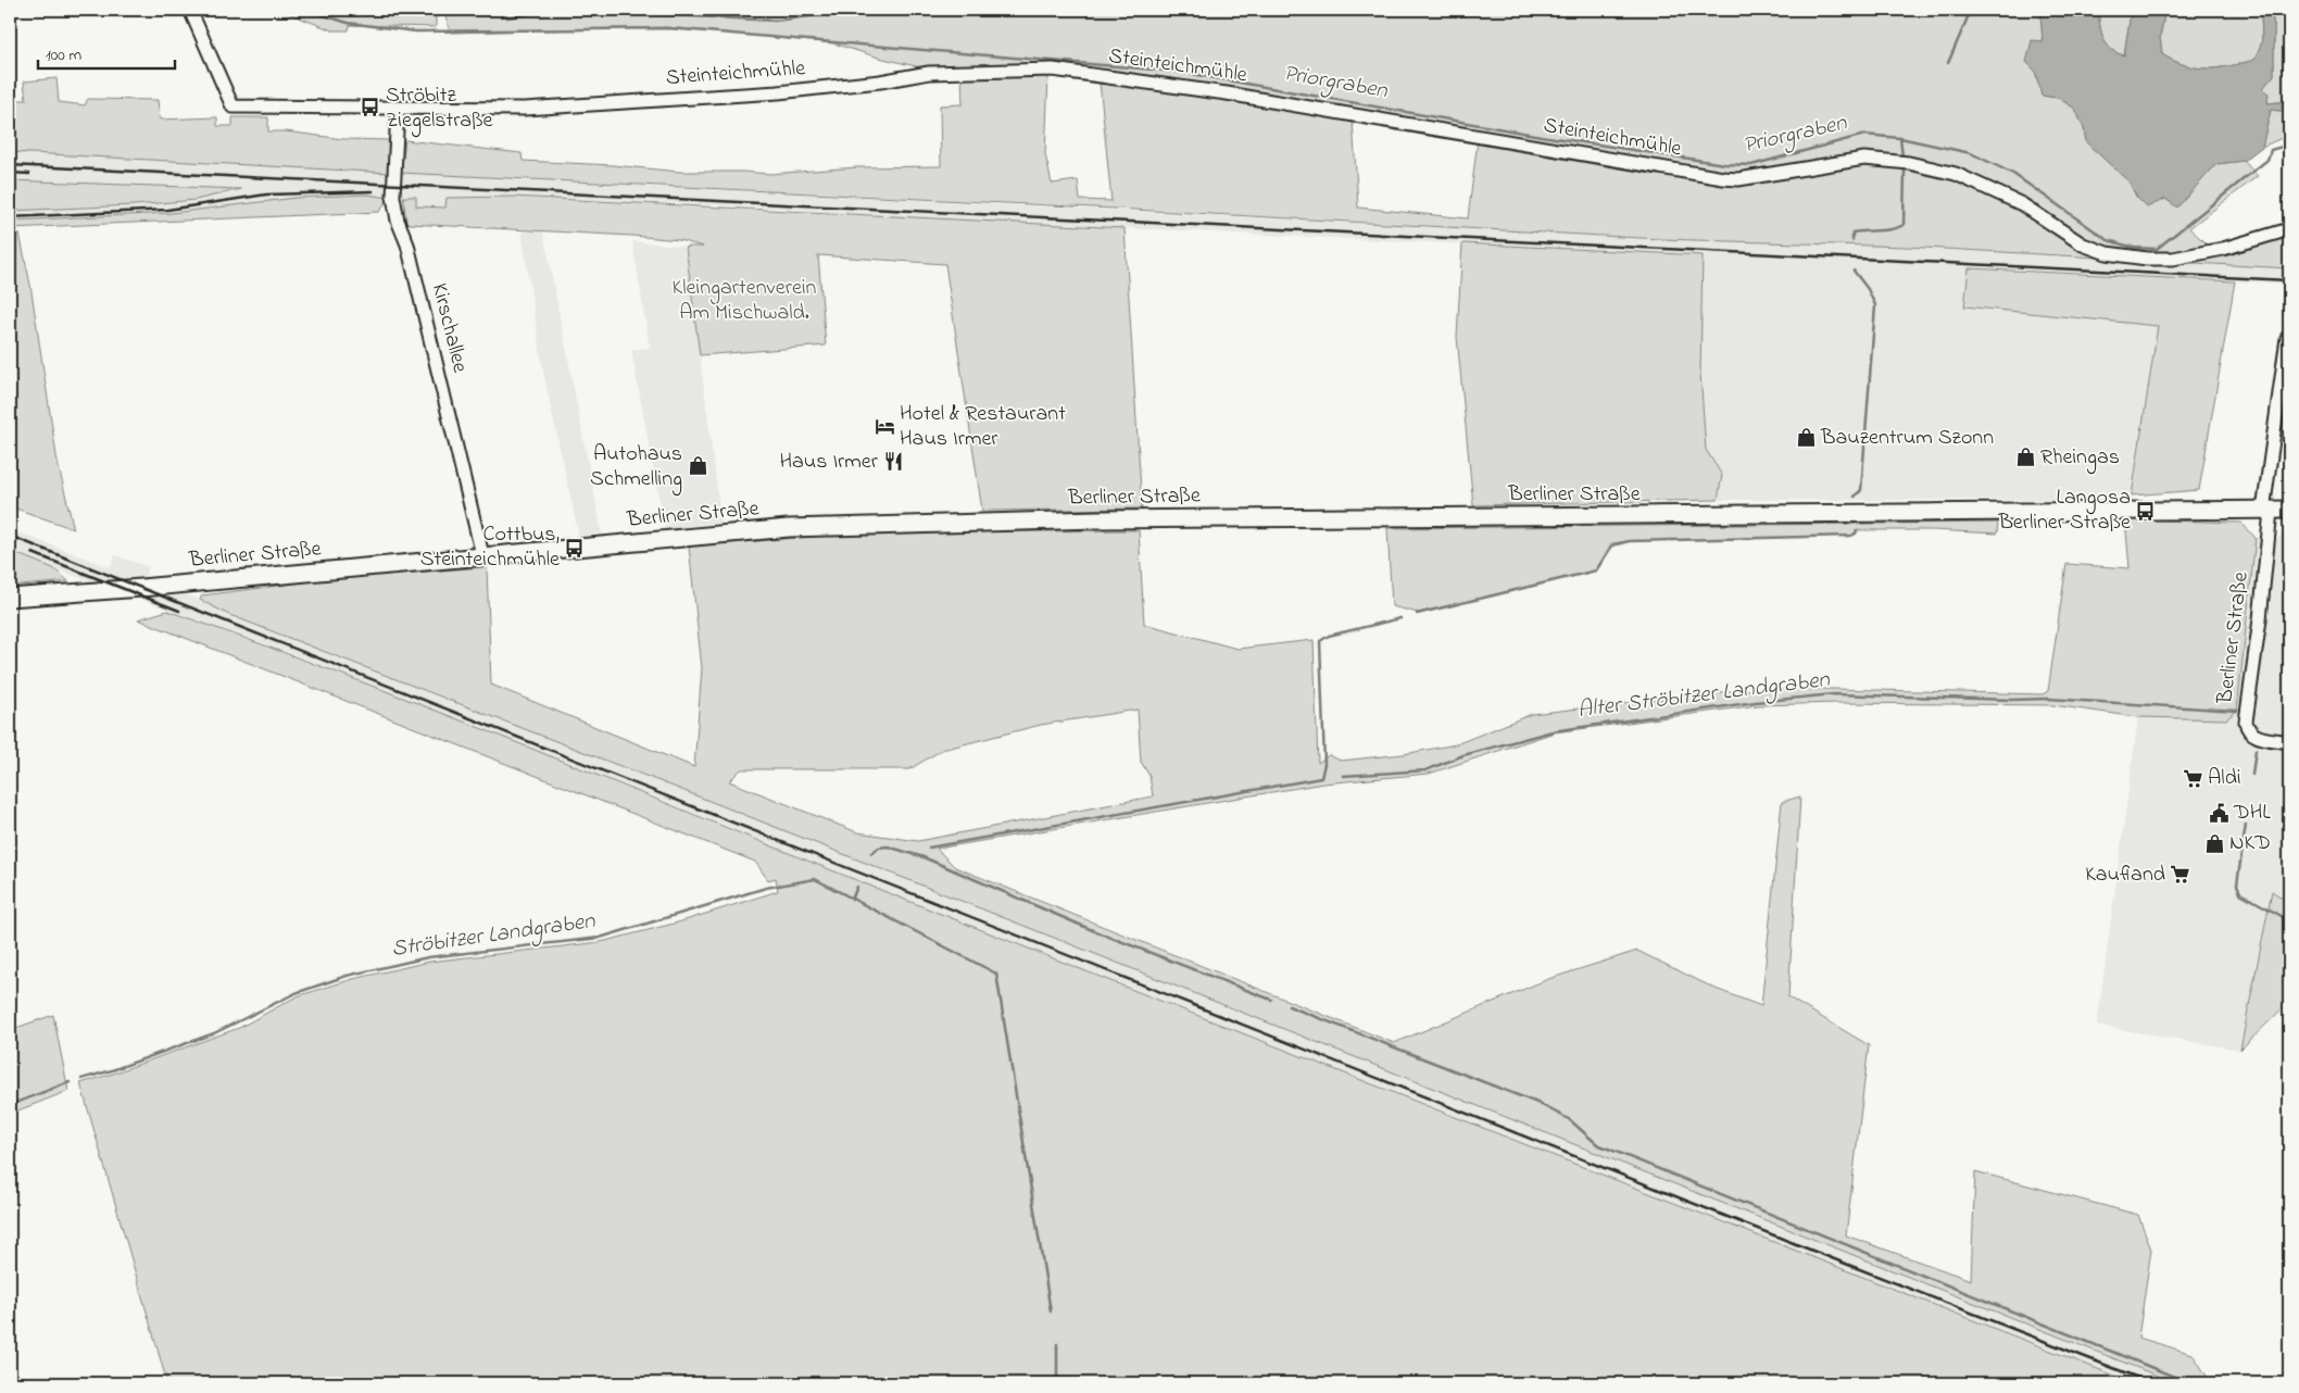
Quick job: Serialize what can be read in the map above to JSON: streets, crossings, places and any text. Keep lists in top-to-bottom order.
{
  "streets": {
    "main road": ["Berliner Straße"],
    "street": ["Steinteichmühle", "Kirschallee"]
  },
  "crossings": [
    ["Steinteichmühle", "Kirschallee"],
    ["Kirschallee", "Berliner Straße"]
  ],
  "water": ["Priorgraben", "Alter Ströbitzer Landgraben", "Ströbitzer Landgraben"],
  "parks": ["Kleingartenverein Am Mischwald."],
  "places": {
    "bus stop": ["Ströbitz Ziegelstraße", "Langosa Berliner Straße", "Cottbus, Steinteichmühle"],
    "hotel": ["Hotel & Restaurant Haus Irmer"],
    "shop": [
      "Bauzentrum Szonn",
      "Rheingas",
      "Autohaus Schmelling",
      "NKD"
    ],
    "restaurant": ["Haus Irmer"],
    "supermarket": ["Aldi", "Kaufland"],
    "public building": ["DHL"]
  },
  "scale_bar": "100 m"
}
